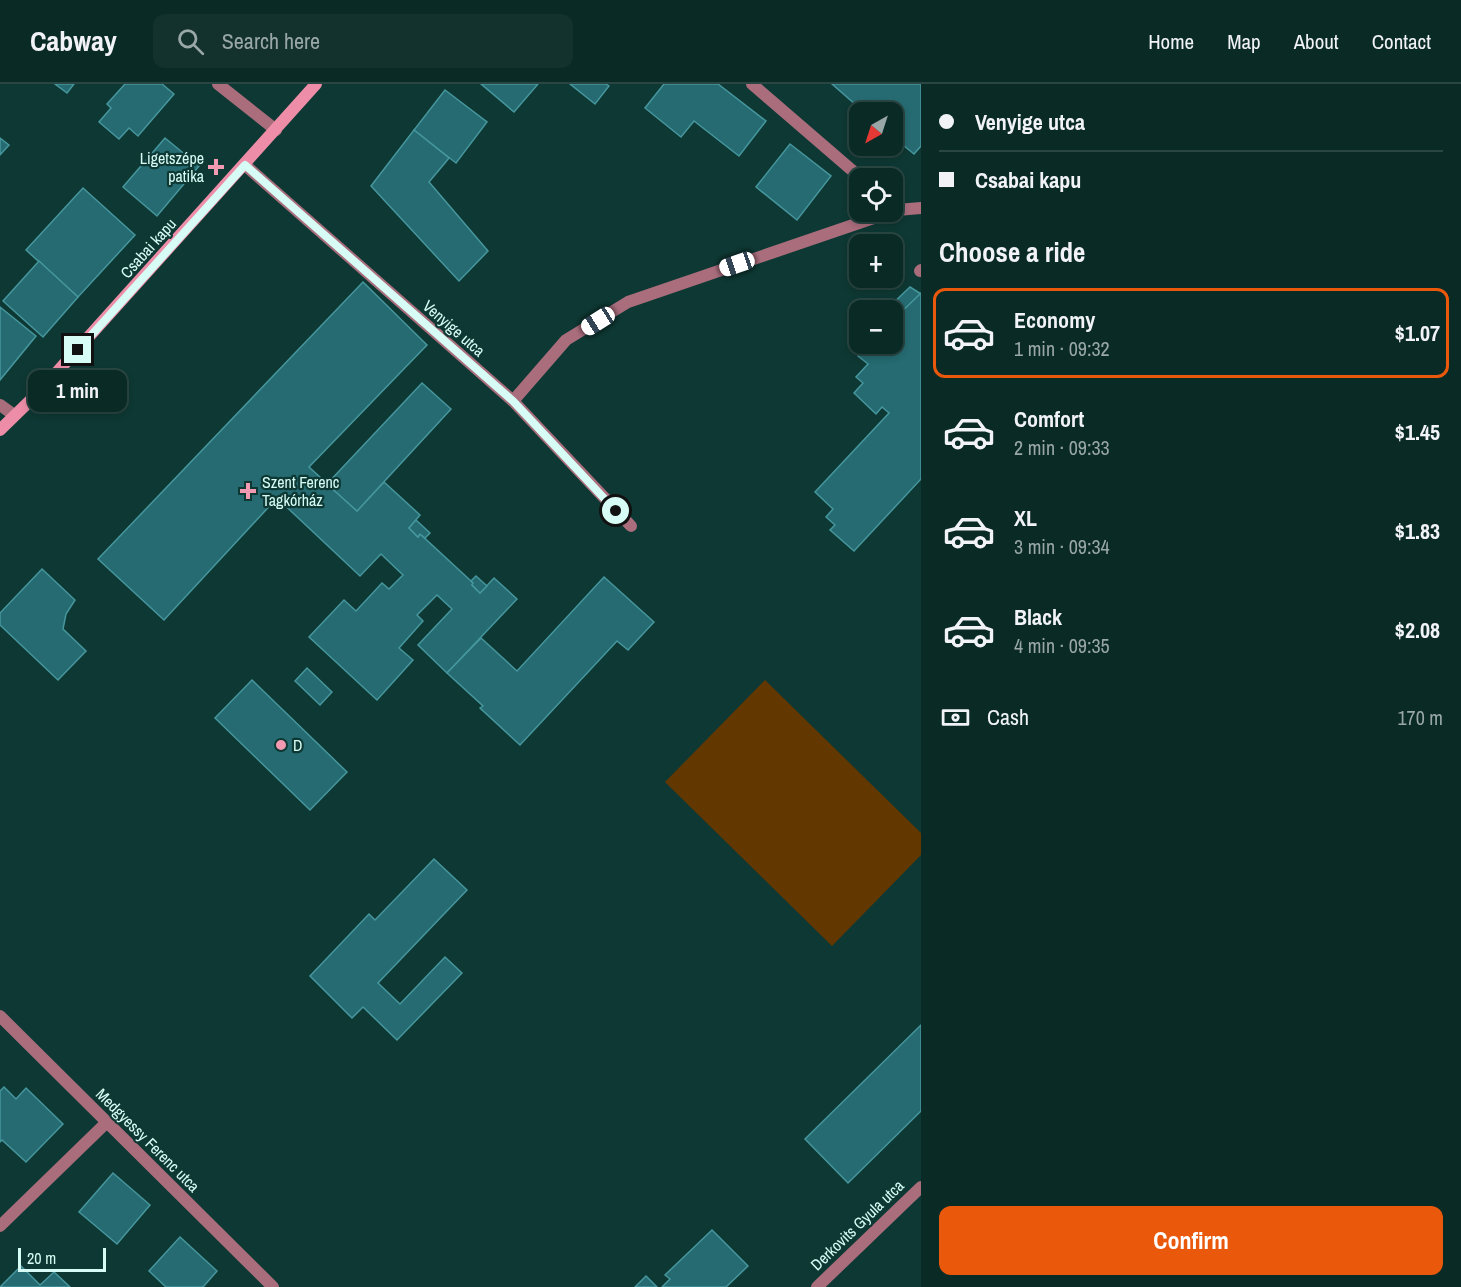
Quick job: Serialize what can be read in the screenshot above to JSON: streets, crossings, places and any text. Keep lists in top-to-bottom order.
{
  "streets": {
    "street": [
      "Csabai kapu",
      "Venyige utca",
      "Medgyessy Ferenc utca",
      "Derkovits Gyula utca"
    ]
  },
  "crossings": [
    ["Csabai kapu", "Venyige utca"]
  ],
  "places": {
    "health": ["Ligetszépe patika", "Szent Ferenc Tagkórház"],
    "other": ["D"]
  },
  "scale_bar": "20 m",
  "north": "bottom left",
  "page": {
    "header": "Cabway",
    "search": "Search here",
    "nav": [
      "Home",
      "Map",
      "About",
      "Contact"
    ],
    "banner": ["Venyige utca", "Csabai kapu"],
    "map_buttons": ["+", "−"],
    "heading": "Choose a ride",
    "list": [
      {
        "name": "Economy",
        "note": "1 min · 09:32",
        "value": "$1.07"
      },
      {
        "name": "Comfort",
        "note": "2 min · 09:33",
        "value": "$1.45"
      },
      {
        "name": "XL",
        "note": "3 min · 09:34",
        "value": "$1.83"
      },
      {
        "name": "Black",
        "note": "4 min · 09:35",
        "value": "$2.08"
      }
    ],
    "bubble": "1 min",
    "pay": ["Cash", "170 m"],
    "buttons": "Confirm",
    "scale": "20 m"
  }
}
